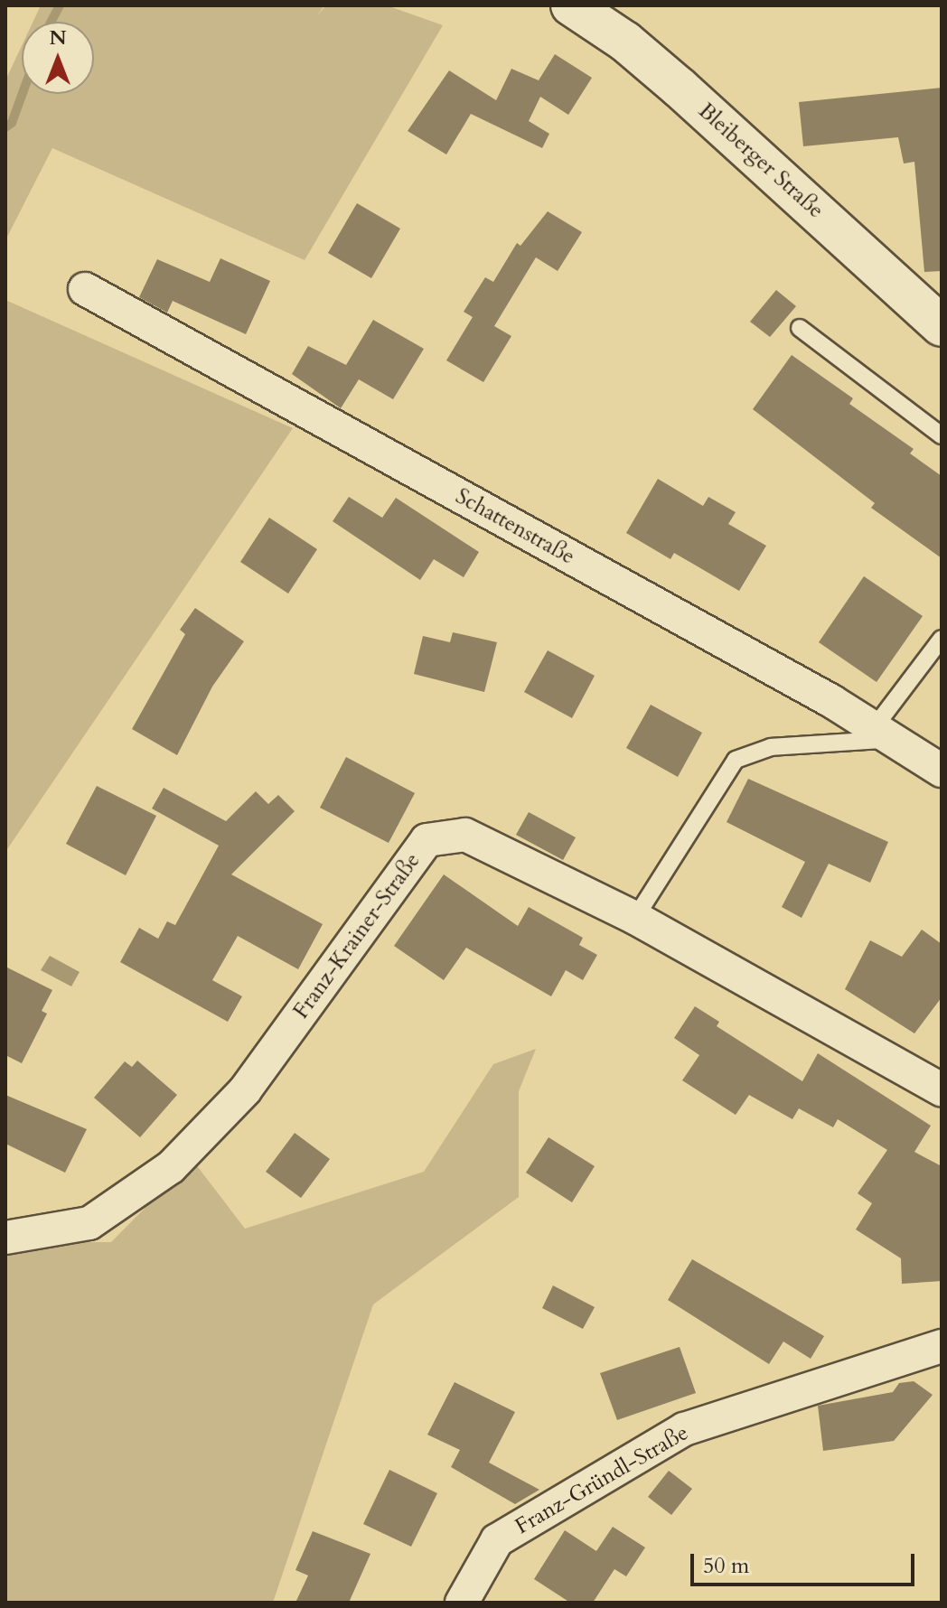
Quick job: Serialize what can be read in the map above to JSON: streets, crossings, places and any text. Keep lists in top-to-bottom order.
{
  "streets": {
    "main road": ["Bleiberger Straße"],
    "street": ["Schattenstraße", "Franz-Krainer-Straße", "Franz-Gründl-Straße"]
  },
  "scale_bar": "50 m",
  "north": "top"
}
